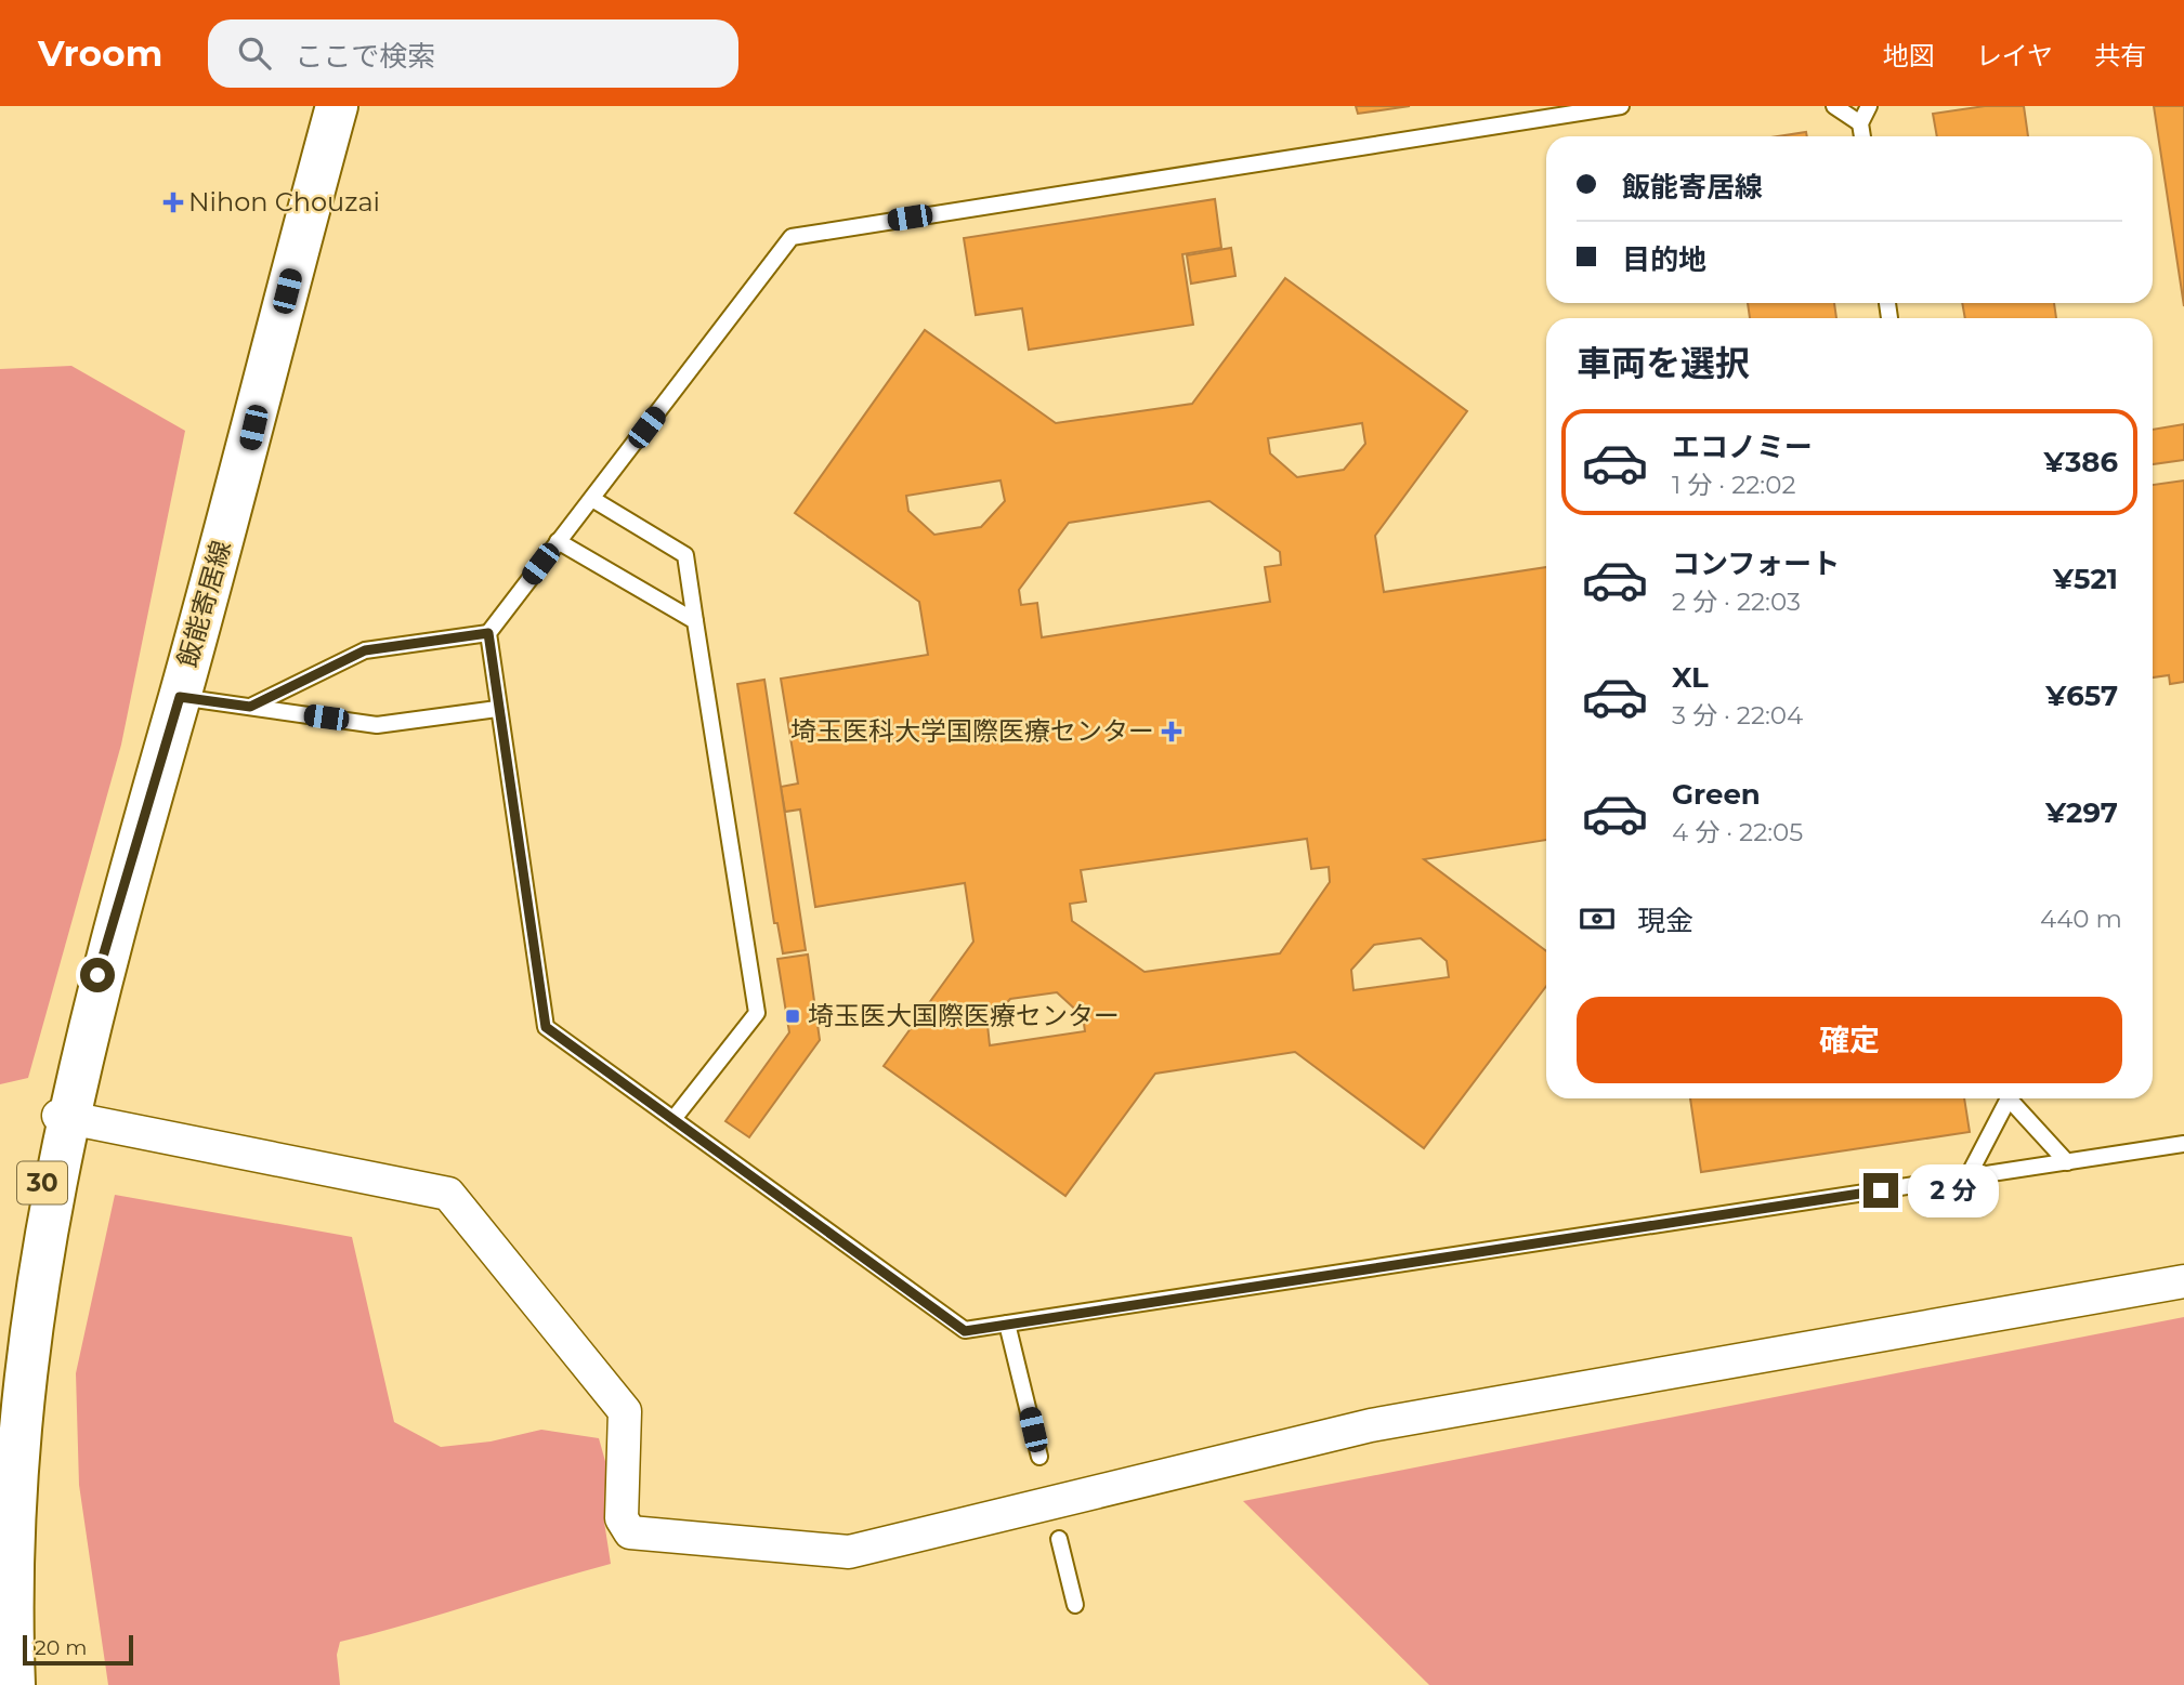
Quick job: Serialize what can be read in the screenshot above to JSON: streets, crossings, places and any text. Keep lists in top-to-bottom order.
{
  "streets": {
    "main road": ["飯能寄居線", "30"]
  },
  "places": {
    "health": ["Nihon Chouzai", "埼玉医科大学国際医療センター"],
    "transit": ["埼玉医大国際医療センター"]
  },
  "scale_bar": "20 m",
  "page": {
    "header": "Vroom",
    "search": "ここで検索",
    "nav": ["地図", "レイヤ", "共有"],
    "banner": ["飯能寄居線", "目的地"],
    "heading": "車両を選択",
    "list": [
      {
        "name": "エコノミー",
        "note": "1 分 · 22:02",
        "value": "¥386"
      },
      {
        "name": "コンフォート",
        "note": "2 分 · 22:03",
        "value": "¥521"
      },
      {
        "name": "XL",
        "note": "3 分 · 22:04",
        "value": "¥657"
      },
      {
        "name": "Green",
        "note": "4 分 · 22:05",
        "value": "¥297"
      }
    ],
    "pay": ["現金", "440 m"],
    "buttons": "確定",
    "bubble": "2 分",
    "scale": "20 m"
  }
}
